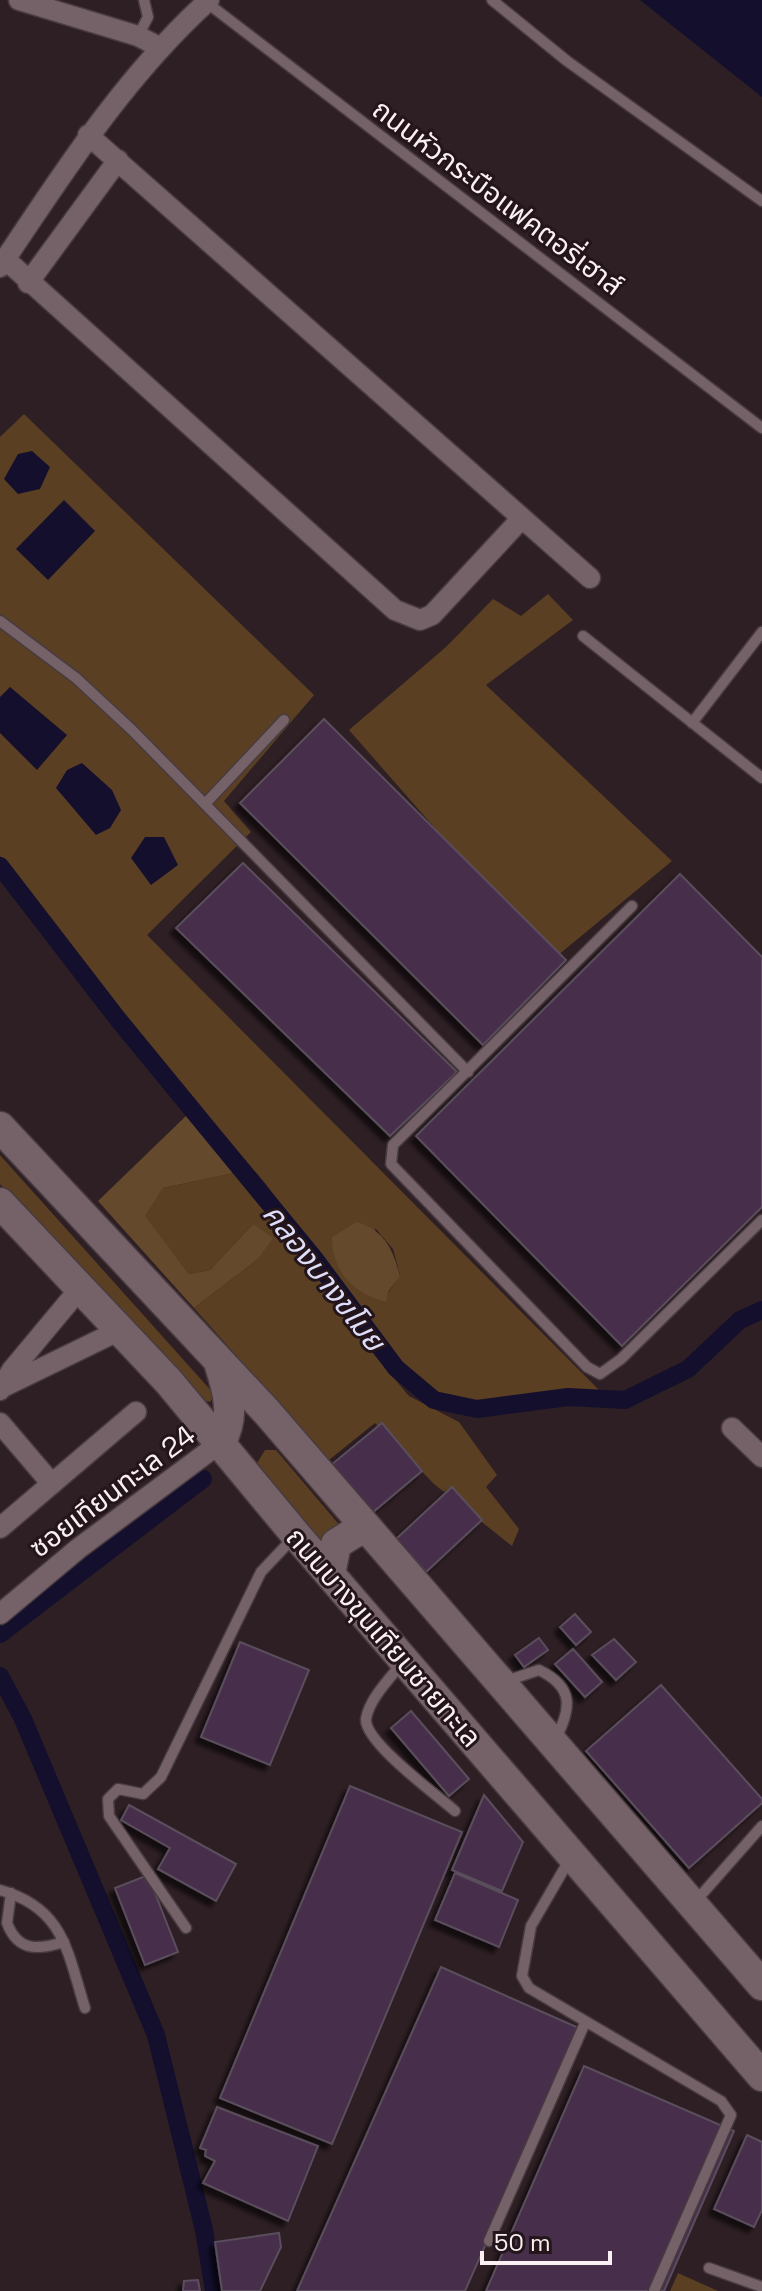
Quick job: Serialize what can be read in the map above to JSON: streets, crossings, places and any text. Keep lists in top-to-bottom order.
{
  "streets": {
    "main road": ["ถนนบางขุนเทียนชายทะเล"],
    "street": ["ซอยเทียนทะเล 24"],
    "lane": ["ถนนหัวกระบือแฟคตอรี่เฮาส์"]
  },
  "crossings": [
    ["ซอยเทียนทะเล 24", "ถนนบางขุนเทียนชายทะเล"]
  ],
  "water": ["คลองบางขโมย"],
  "scale_bar": "50 m"
}
